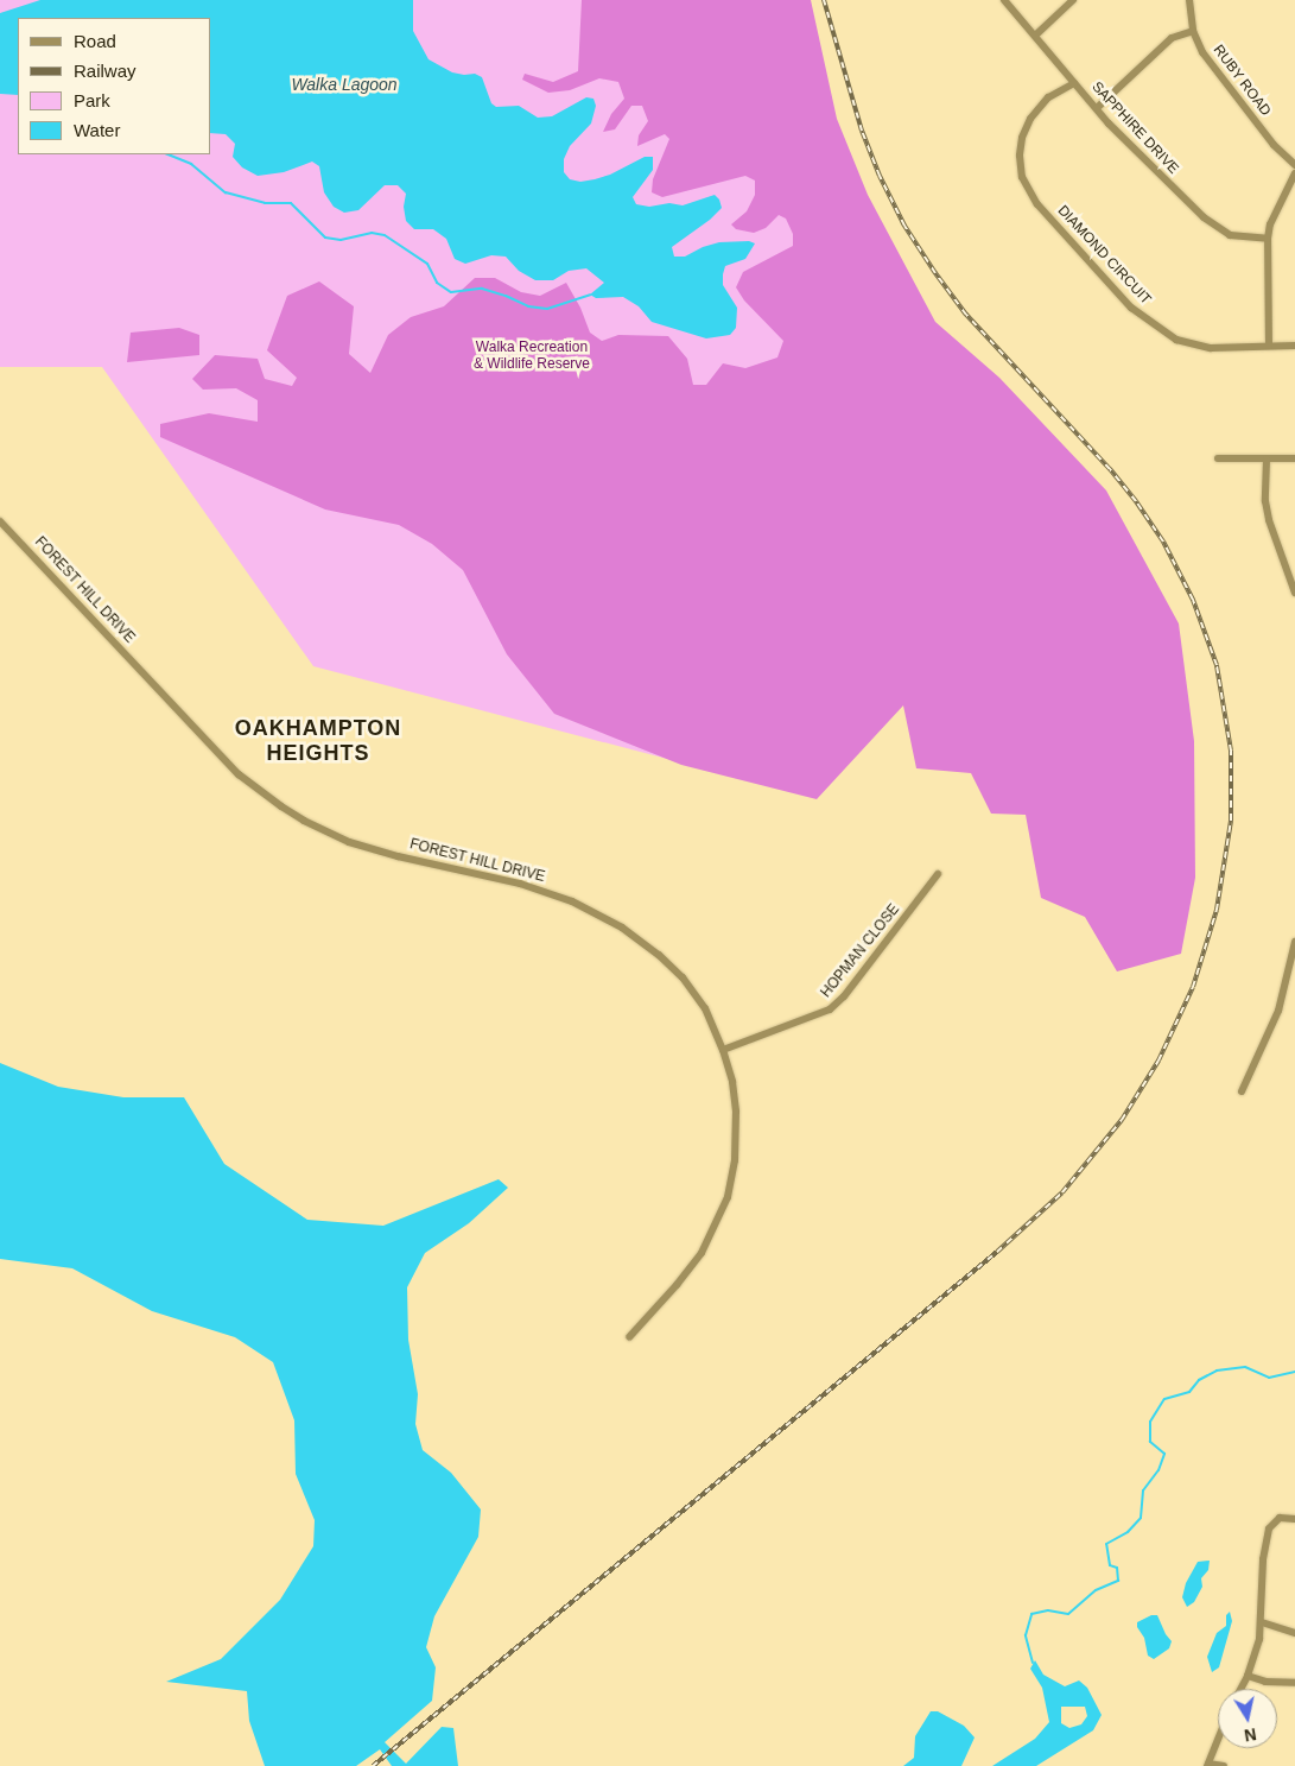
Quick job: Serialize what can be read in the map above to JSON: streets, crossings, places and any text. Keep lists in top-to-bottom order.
{
  "streets": {
    "street": [
      "RUBY ROAD",
      "SAPPHIRE DRIVE",
      "DIAMOND CIRCUIT",
      "FOREST HILL DRIVE",
      "HOPMAN CLOSE"
    ]
  },
  "crossings": [
    ["SAPPHIRE DRIVE", "DIAMOND CIRCUIT"],
    ["FOREST HILL DRIVE", "HOPMAN CLOSE"]
  ],
  "districts": ["OAKHAMPTON HEIGHTS"],
  "water": ["Walka Lagoon"],
  "parks": ["Walka Recreation & Wildlife Reserve"],
  "legend": [
    "Road",
    "Railway",
    "Park",
    "Water"
  ],
  "north": "bottom"
}
